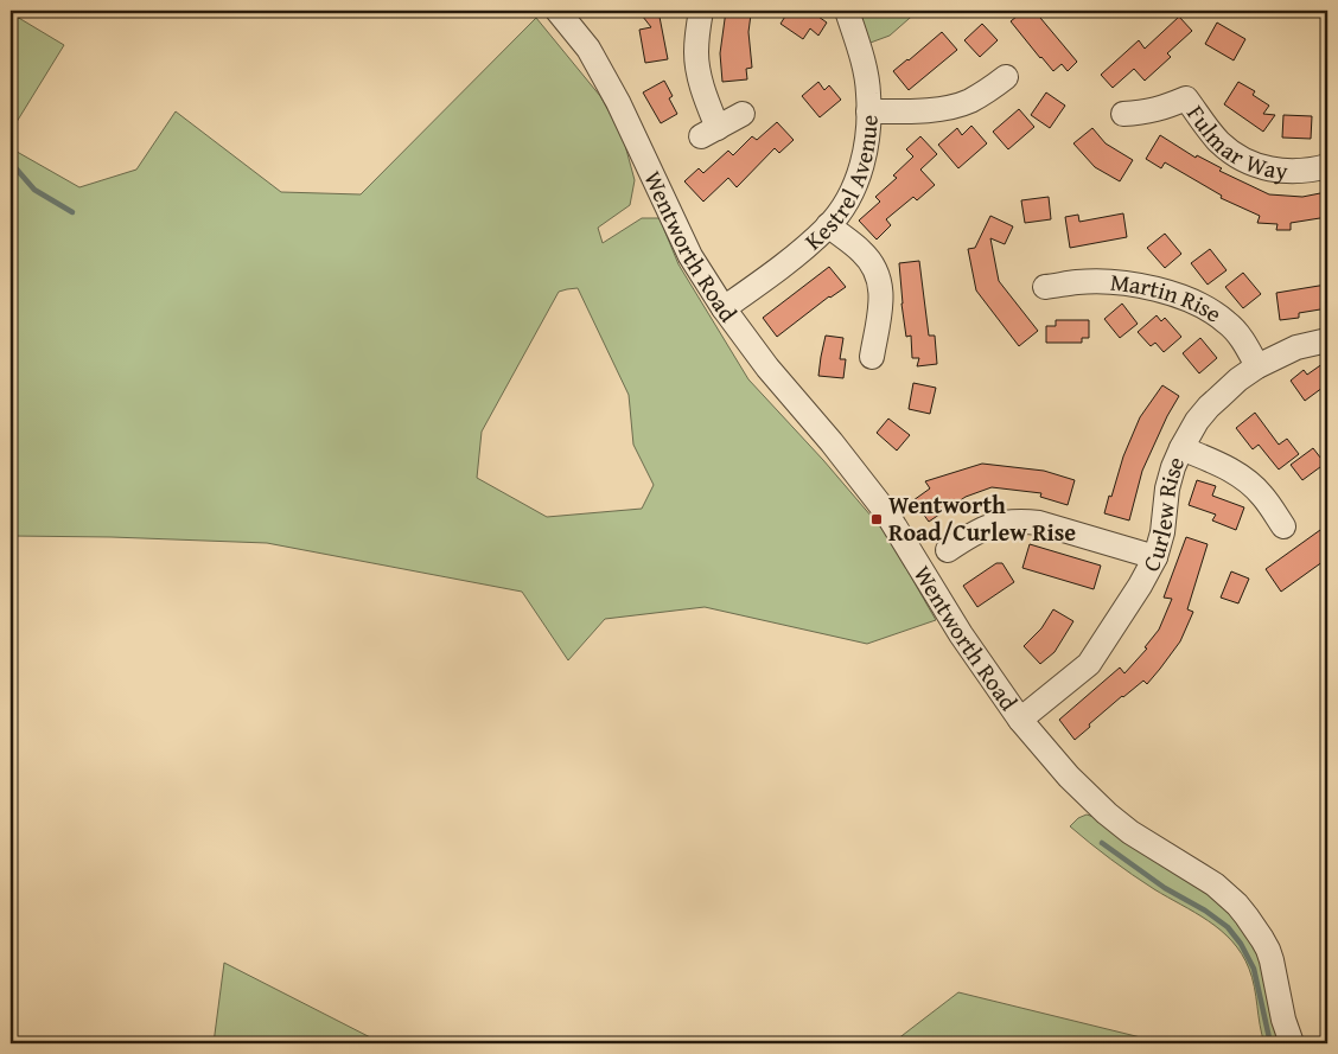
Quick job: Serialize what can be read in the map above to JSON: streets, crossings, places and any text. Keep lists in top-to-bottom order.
{
  "streets": {
    "street": [
      "Fulmar Way",
      "Kestrel Avenue",
      "Wentworth Road",
      "Martin Rise",
      "Curlew Rise"
    ]
  },
  "crossings": [
    ["Kestrel Avenue", "Wentworth Road"],
    ["Wentworth Road", "Curlew Rise"],
    ["Martin Rise", "Curlew Rise"]
  ],
  "places": {
    "transit": ["Wentworth Road/Curlew Rise"]
  }
}
